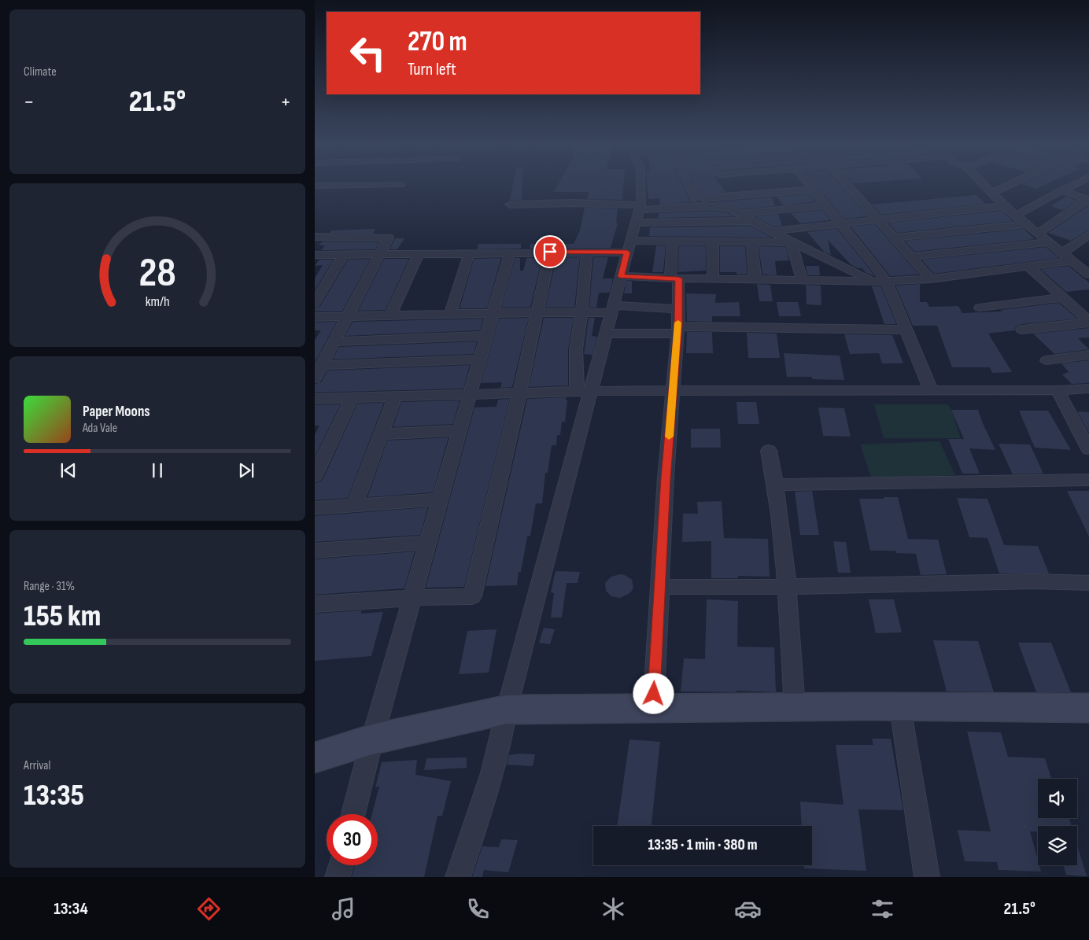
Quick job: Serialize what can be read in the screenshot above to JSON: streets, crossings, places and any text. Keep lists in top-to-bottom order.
{
  "page": {
    "tile": [
      "Climate",
      ["Range · 31%", "155 km"],
      ["Arrival", "13:35"]
    ],
    "turn": ["270 m", "Turn left"],
    "heat": ["−", "21.5°", "+"],
    "song": ["Paper Moons", "Ada Vale"],
    "limit": "30",
    "trip": "13:35 · 1 min · 380 m",
    "tabs": ["13:34", "21.5°"],
    "gauge": ["28", "km/h"]
  }
}
